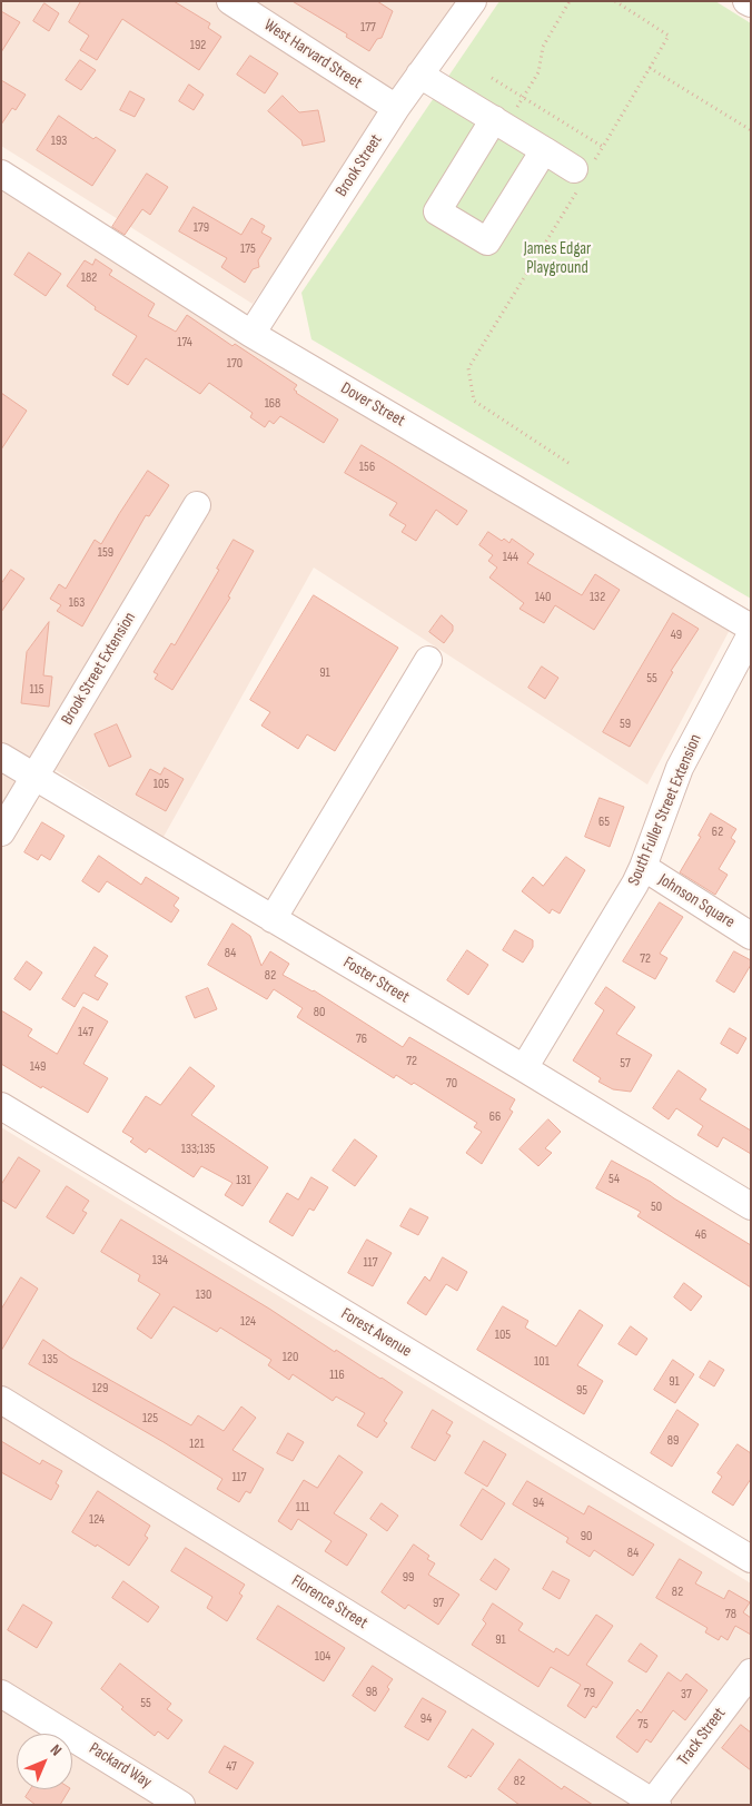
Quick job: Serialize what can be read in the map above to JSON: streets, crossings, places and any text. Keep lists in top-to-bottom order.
{
  "streets": {
    "street": [
      "West Harvard Street",
      "Brook Street",
      "Dover Street",
      "Brook Street Extension",
      "South Fuller Street Extension",
      "Johnson Square",
      "Foster Street",
      "Forest Avenue",
      "Florence Street",
      "Track Street",
      "Packard Way"
    ]
  },
  "crossings": [
    ["West Harvard Street", "Brook Street"],
    ["Brook Street", "Dover Street"],
    ["Brook Street Extension", "Foster Street"],
    ["South Fuller Street Extension", "Johnson Square"],
    ["South Fuller Street Extension", "Foster Street"],
    ["Florence Street", "Track Street"]
  ],
  "parks": ["James Edgar Playground"],
  "house_numbers": [
    "177",
    "192",
    "193",
    "179",
    "175",
    "182",
    "174",
    "170",
    "168",
    "156",
    "159",
    "144",
    "140",
    "132",
    "163",
    "49",
    "91",
    "55",
    "115",
    "59",
    "105",
    "65",
    "62",
    "84",
    "72",
    "82",
    "80",
    "147",
    "76",
    "72",
    "57",
    "149",
    "70",
    "66",
    "133;135",
    "54",
    "131",
    "50",
    "46",
    "134",
    "117",
    "130",
    "124",
    "105",
    "120",
    "135",
    "101",
    "116",
    "91",
    "129",
    "95",
    "125",
    "89",
    "121",
    "117",
    "94",
    "111",
    "124",
    "90",
    "84",
    "99",
    "82",
    "97",
    "78",
    "91",
    "104",
    "98",
    "79",
    "37",
    "55",
    "94",
    "75",
    "47",
    "82"
  ],
  "north": "top right"
}
